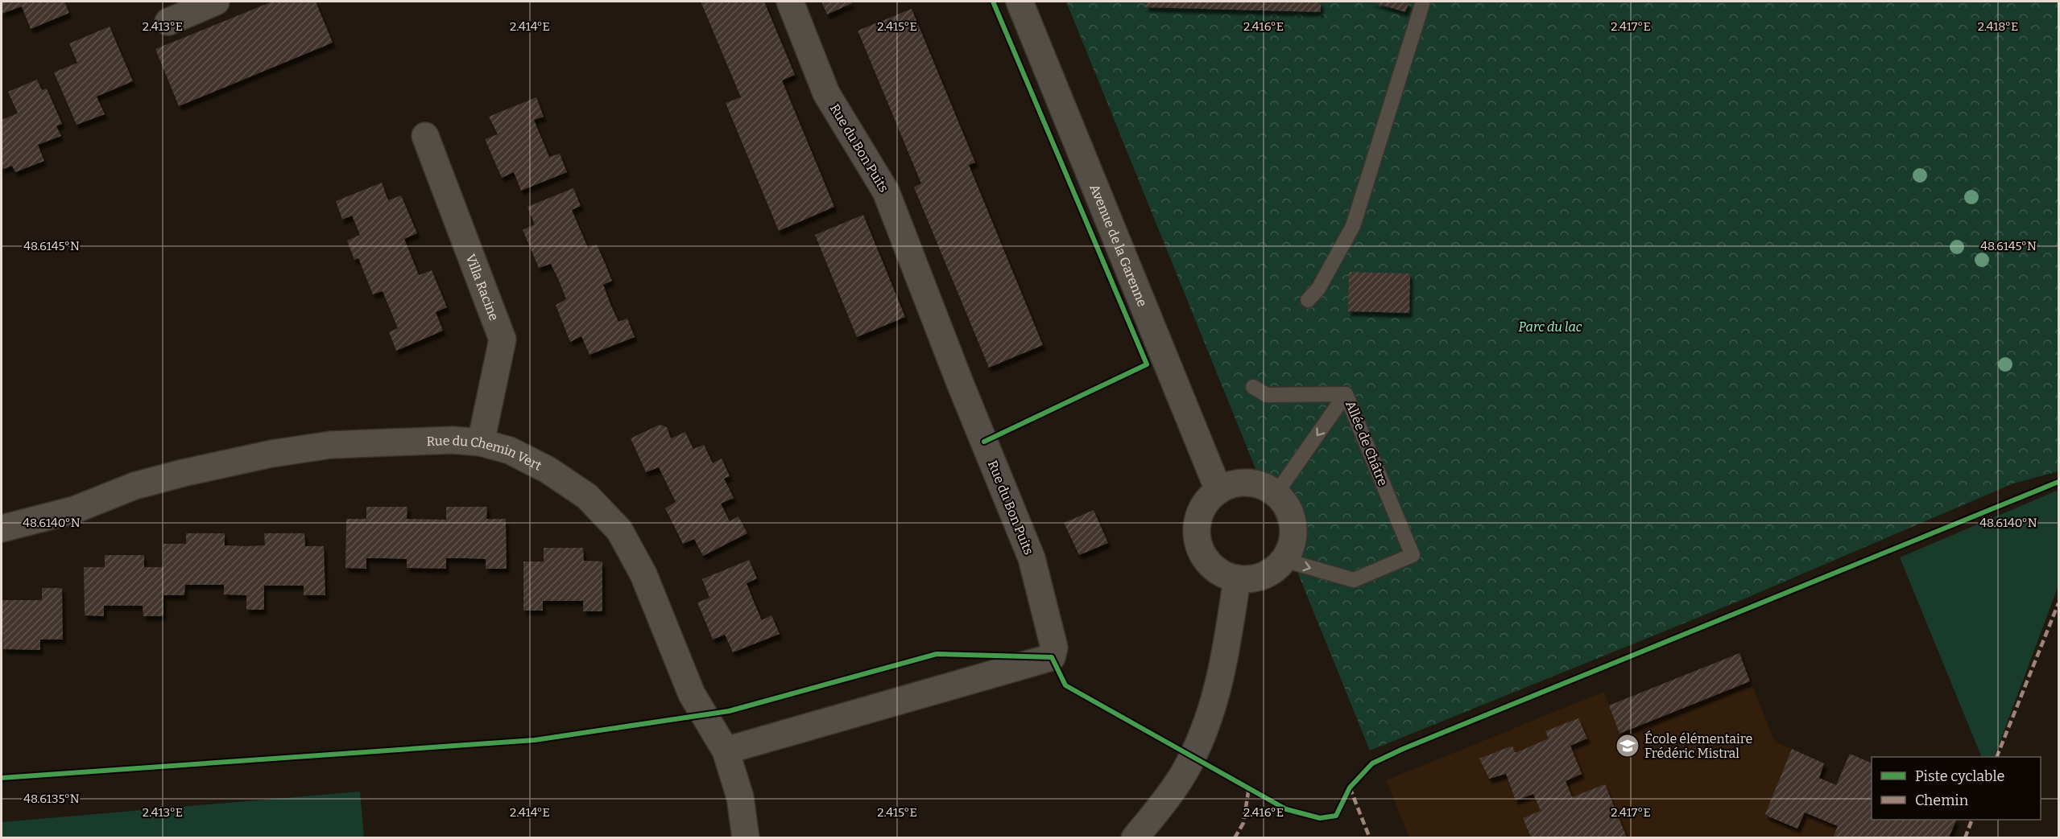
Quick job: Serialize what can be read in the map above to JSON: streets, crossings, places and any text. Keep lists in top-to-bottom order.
{
  "streets": {
    "street": [
      "Rue du Bon Puits",
      "Avenue de la Garenne",
      "Villa Racine",
      "Rue du Chemin Vert"
    ],
    "lane": ["Allée de Châtre"]
  },
  "crossings": [
    ["Rue du Bon Puits", "Rue du Chemin Vert"],
    ["Avenue de la Garenne", "Allée de Châtre"],
    ["Villa Racine", "Rue du Chemin Vert"]
  ],
  "parks": ["Parc du lac"],
  "places": {
    "school or university": ["École élémentaire Frédéric Mistral"]
  },
  "legend": ["Piste cyclable", "Chemin"],
  "coordinates": [
    "2.413°E",
    "2.414°E",
    "2.415°E",
    "2.416°E",
    "2.417°E",
    "2.418°E",
    "48.6145°N",
    "48.6140°N",
    "48.6135°N"
  ]
}
